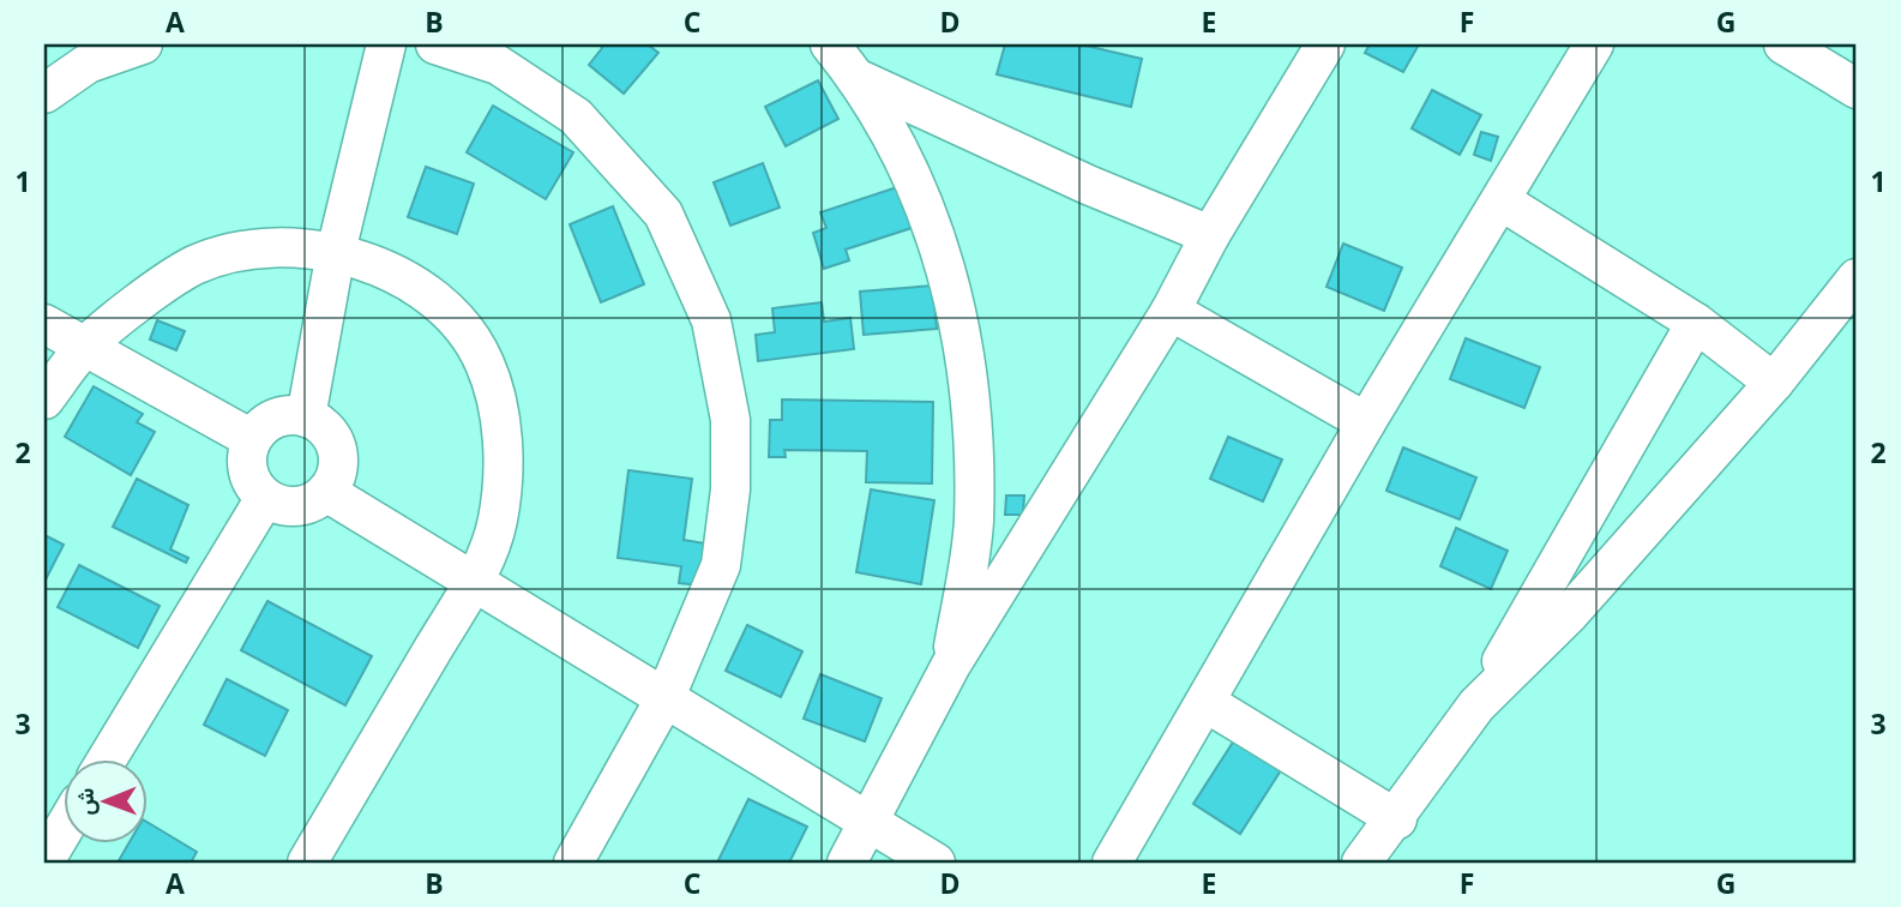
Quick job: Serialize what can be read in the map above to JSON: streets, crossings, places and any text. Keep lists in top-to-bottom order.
{
  "north": "left",
  "grid": {
    "columns": [
      "A",
      "B",
      "C",
      "D",
      "E",
      "F",
      "G"
    ],
    "rows": ["1", "2", "3"]
  }
}
